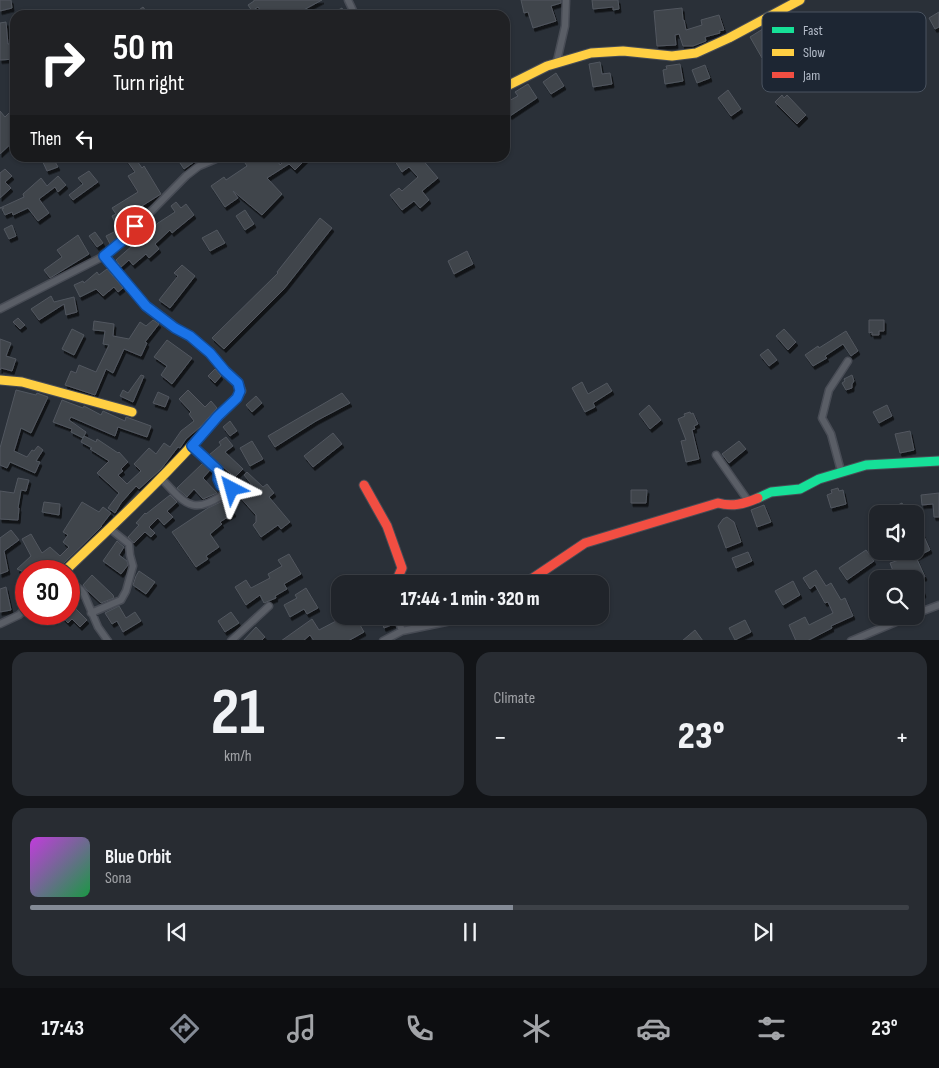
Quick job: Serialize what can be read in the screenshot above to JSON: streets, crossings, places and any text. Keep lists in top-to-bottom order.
{
  "legend": ["Fast", "Slow", "Jam"],
  "page": {
    "turn": ["50 m", "Turn right"],
    "then": "Then",
    "limit": "30",
    "trip": "17:44 · 1 min · 320 m",
    "tile": [
      ["21", "km/h"],
      "Climate"
    ],
    "heat": ["−", "23°", "+"],
    "song": ["Blue Orbit", "Sona"],
    "tabs": ["17:43", "23°"]
  }
}
